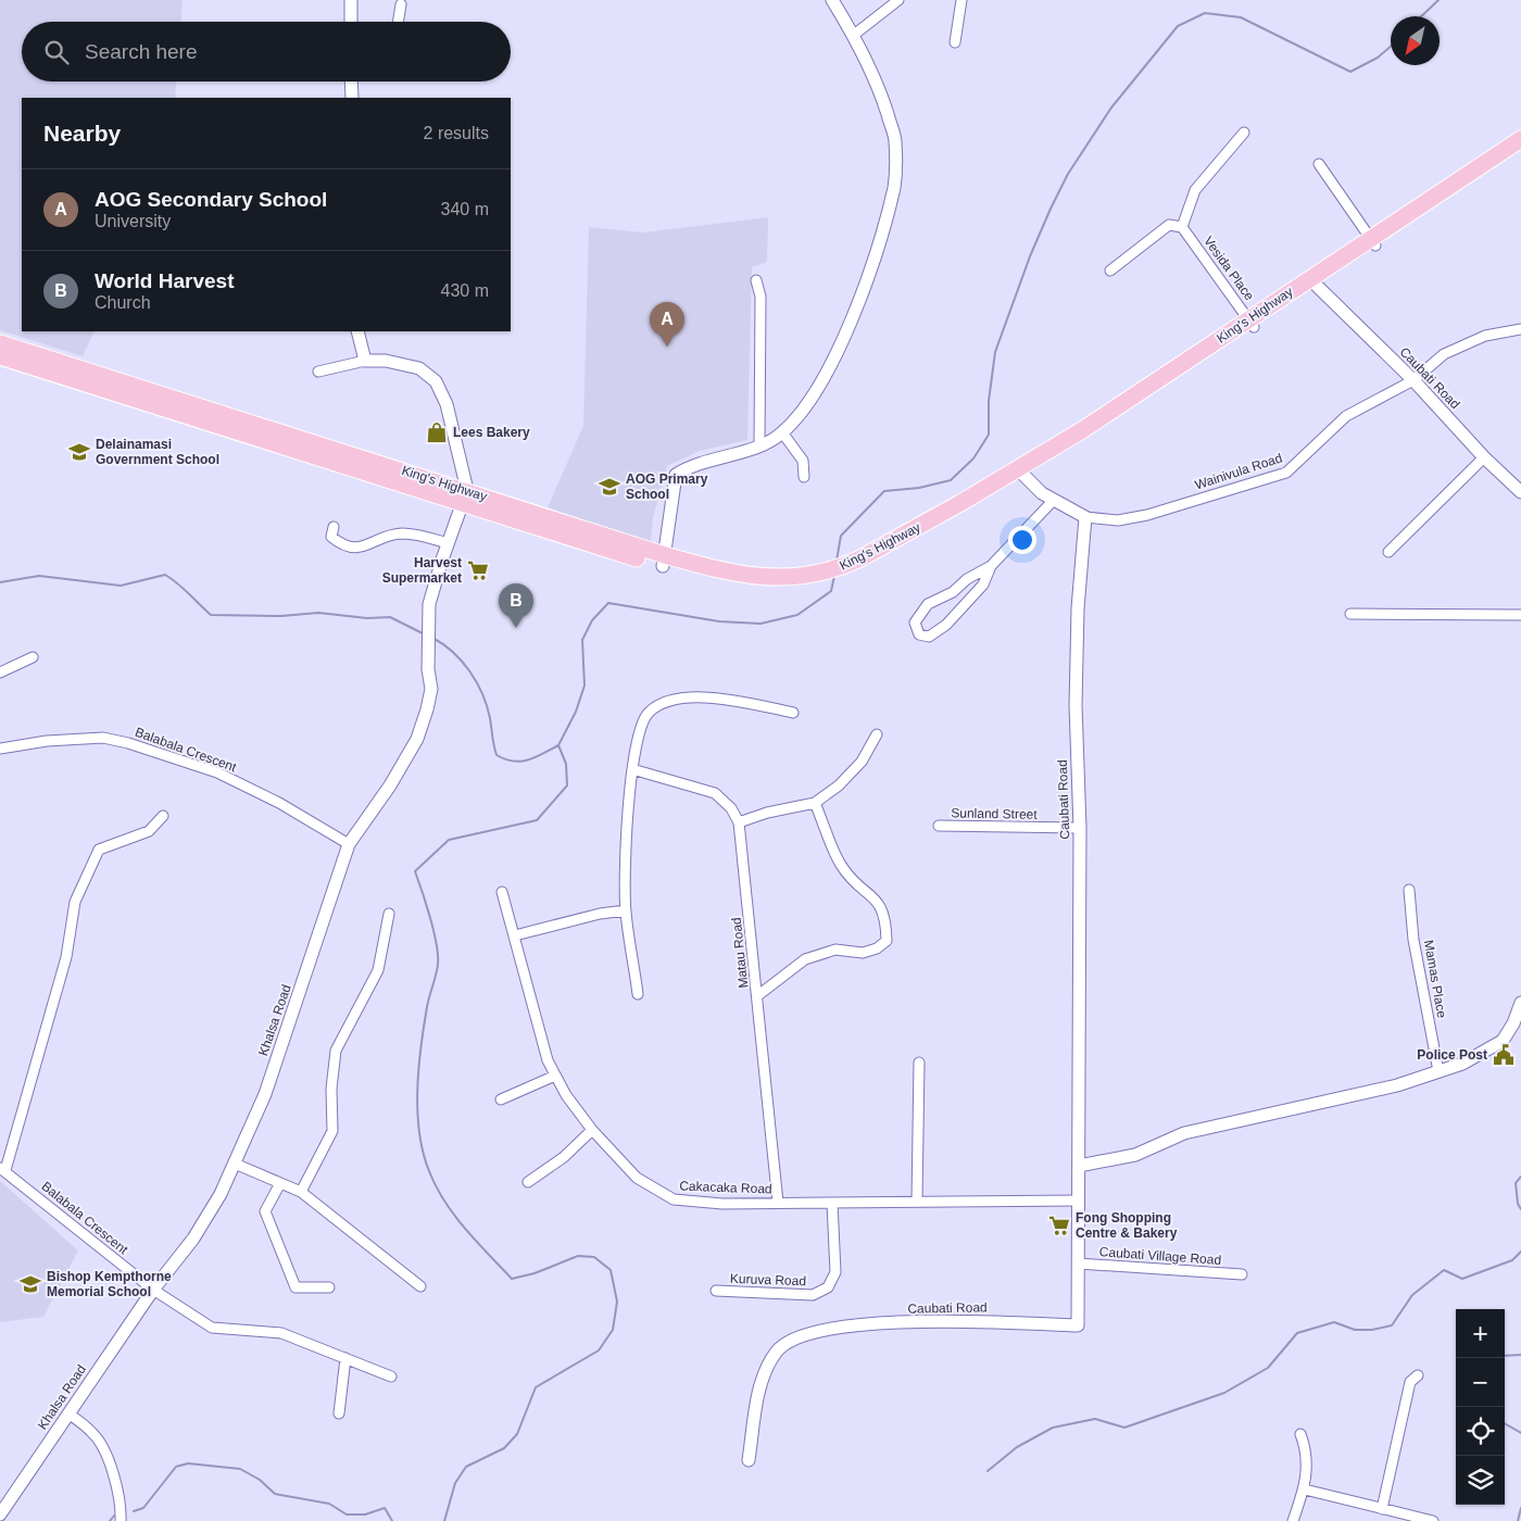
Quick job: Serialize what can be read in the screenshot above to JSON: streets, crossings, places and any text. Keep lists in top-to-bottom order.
{
  "streets": {
    "highway": ["King's Highway"],
    "street": [
      "Vesida Place",
      "Caubati Road",
      "Wainivula Road",
      "Balabala Crescent",
      "Sunland Street",
      "Matau Road",
      "Mamas Place",
      "Khalsa Road",
      "Cakacaka Road",
      "Caubati Village Road",
      "Kuruva Road"
    ]
  },
  "crossings": [
    ["Vesida Place", "King's Highway"],
    ["King's Highway", "Caubati Road"],
    ["King's Highway", "Khalsa Road"],
    ["Caubati Road", "Wainivula Road"],
    ["Caubati Road", "Sunland Street"],
    ["Caubati Road", "Cakacaka Road"],
    ["Caubati Road", "Caubati Village Road"],
    ["Balabala Crescent", "Khalsa Road"],
    ["Matau Road", "Cakacaka Road"],
    ["Cakacaka Road", "Kuruva Road"]
  ],
  "places": {
    "shop": ["Lees Bakery"],
    "school or university": ["Delainamasi Government School", "AOG Primary School", "Bishop Kempthorne Memorial School"],
    "supermarket": ["Harvest Supermarket", "Fong Shopping Centre & Bakery"],
    "public building": ["Police Post"]
  },
  "north": "bottom left",
  "page": {
    "search": "Search here",
    "heading": ["Nearby", "2 results"],
    "list": [
      {
        "mark": "A",
        "name": "AOG Secondary School",
        "note": "University",
        "value": "340 m"
      },
      {
        "mark": "B",
        "name": "World Harvest",
        "note": "Church",
        "value": "430 m"
      }
    ],
    "pins": ["A", "B"],
    "map_buttons": ["+", "−"]
  }
}
